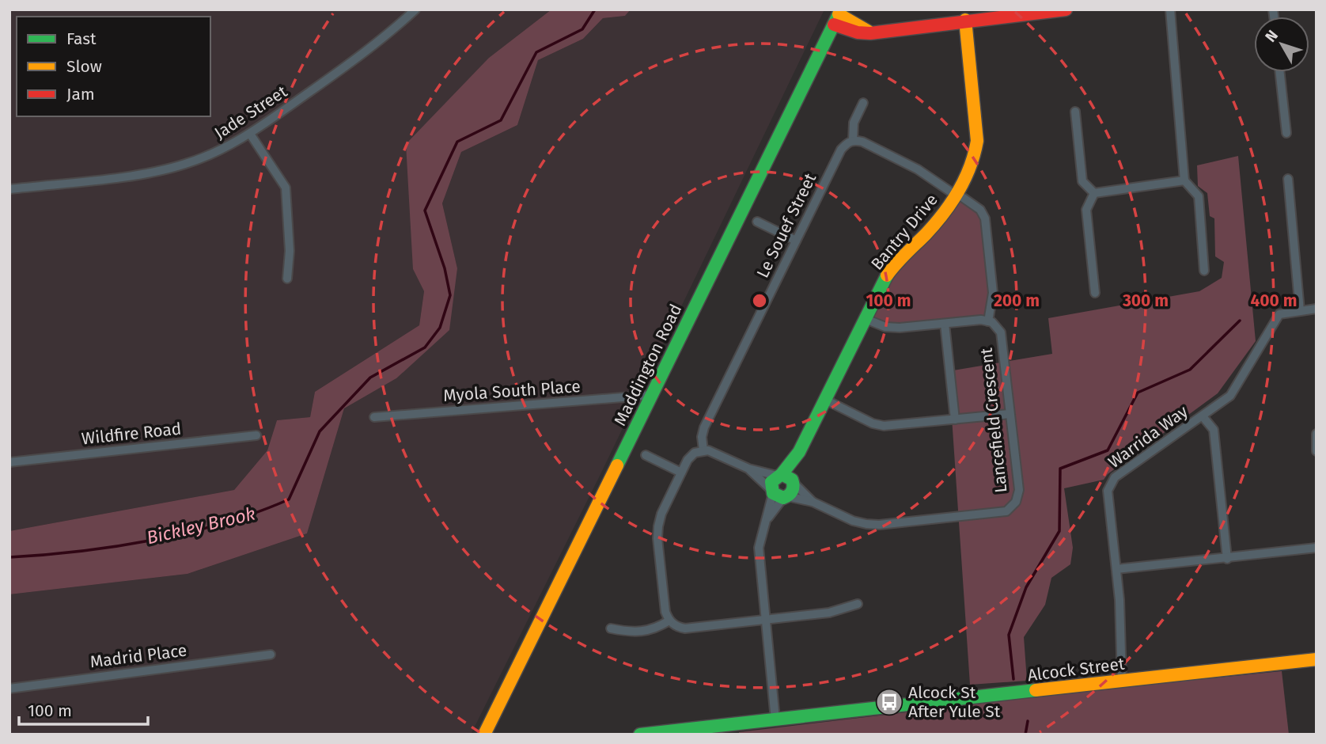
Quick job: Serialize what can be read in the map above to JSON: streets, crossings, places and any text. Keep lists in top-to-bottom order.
{
  "streets": {
    "main road": ["Bantry Drive", "Maddington Road", "Alcock Street"],
    "street": [
      "Jade Street",
      "Le Souef Street",
      "Myola South Place",
      "Lancefield Crescent",
      "Wildfire Road",
      "Warrida Way",
      "Madrid Place"
    ]
  },
  "crossings": [
    ["Bantry Drive", "Lancefield Crescent"],
    ["Maddington Road", "Myola South Place"],
    ["Warrida Way", "Alcock Street"]
  ],
  "water": ["Bickley Brook"],
  "places": {
    "bus stop": ["Alcock St After Yule St"]
  },
  "legend": ["Fast", "Slow", "Jam"],
  "scale_bar": "100 m",
  "north": "top left",
  "rings": [
    "100 m",
    "200 m",
    "300 m",
    "400 m"
  ]
}
